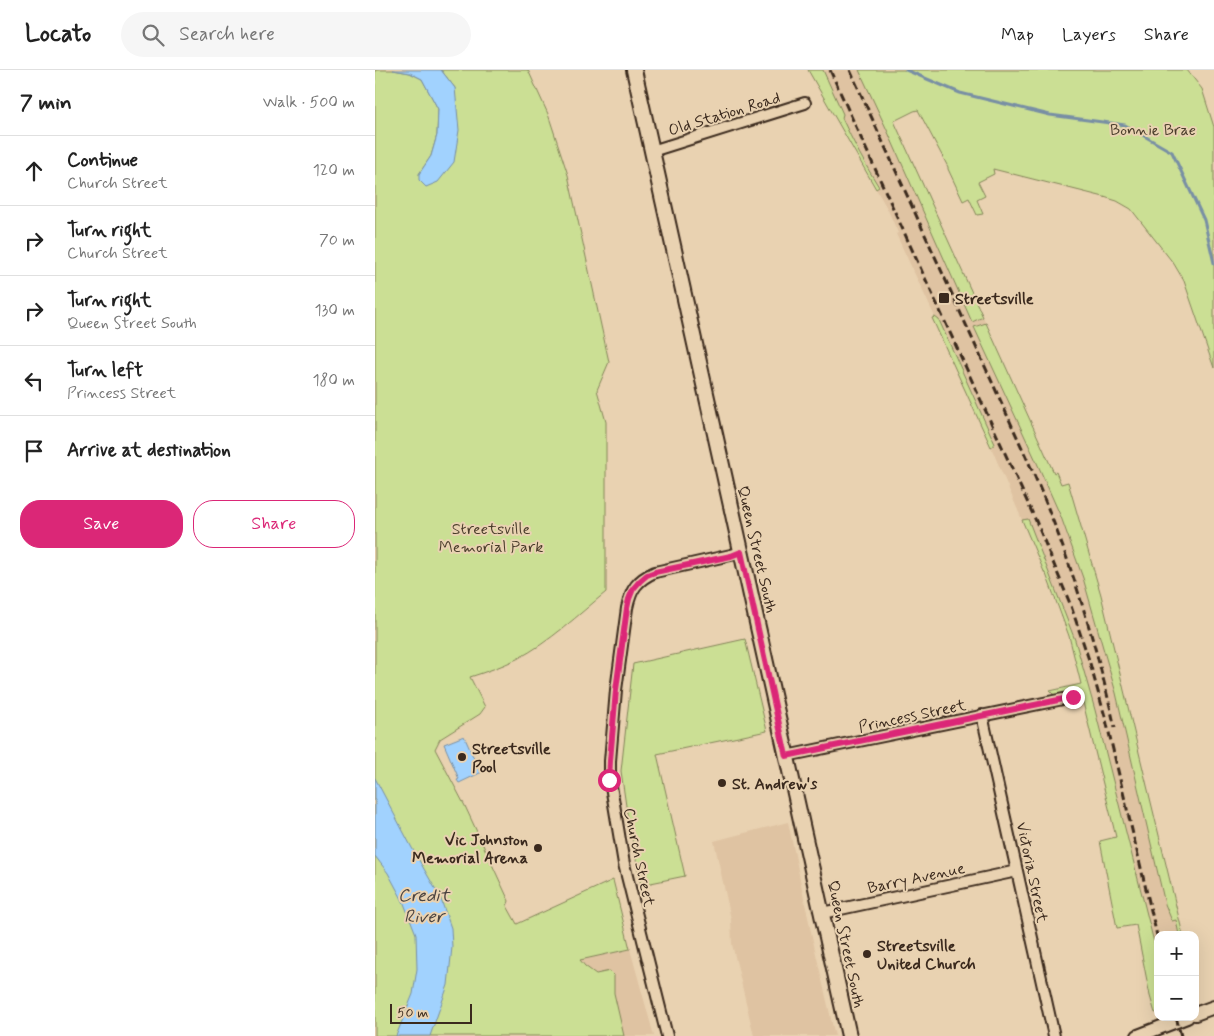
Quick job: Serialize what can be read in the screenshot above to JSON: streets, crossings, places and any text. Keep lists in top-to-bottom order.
{
  "streets": {
    "main road": ["Queen Street South"],
    "street": [
      "Old Station Road",
      "Princess Street",
      "Church Street",
      "Victoria Street",
      "Barry Avenue"
    ]
  },
  "crossings": [
    ["Old Station Road", "Queen Street South"],
    ["Queen Street South", "Princess Street"],
    ["Queen Street South", "Church Street"],
    ["Queen Street South", "Barry Avenue"],
    ["Princess Street", "Victoria Street"],
    ["Victoria Street", "Barry Avenue"]
  ],
  "water": ["Credit River"],
  "parks": ["Bonnie Brae", "Streetsville Memorial Park"],
  "places": {
    "transit": ["Streetsville"],
    "other": [
      "Streetsville Pool",
      "St. Andrew's",
      "Vic Johnston Memorial Arena",
      "Streetsville United Church"
    ]
  },
  "scale_bar": "50 m",
  "page": {
    "header": "Locato",
    "search": "Search here",
    "nav": ["Map", "Layers", "Share"],
    "heading": ["7 min", "Walk · 500 m"],
    "list": [
      ["Continue", "Church Street", "120 m"],
      ["Turn right", "Church Street", "70 m"],
      ["Turn right", "Queen Street South", "130 m"],
      ["Turn left", "Princess Street", "180 m"],
      "Arrive at destination"
    ],
    "buttons": ["Save", "Share"],
    "map_buttons": ["+", "−"],
    "scale": "50 m"
  }
}
